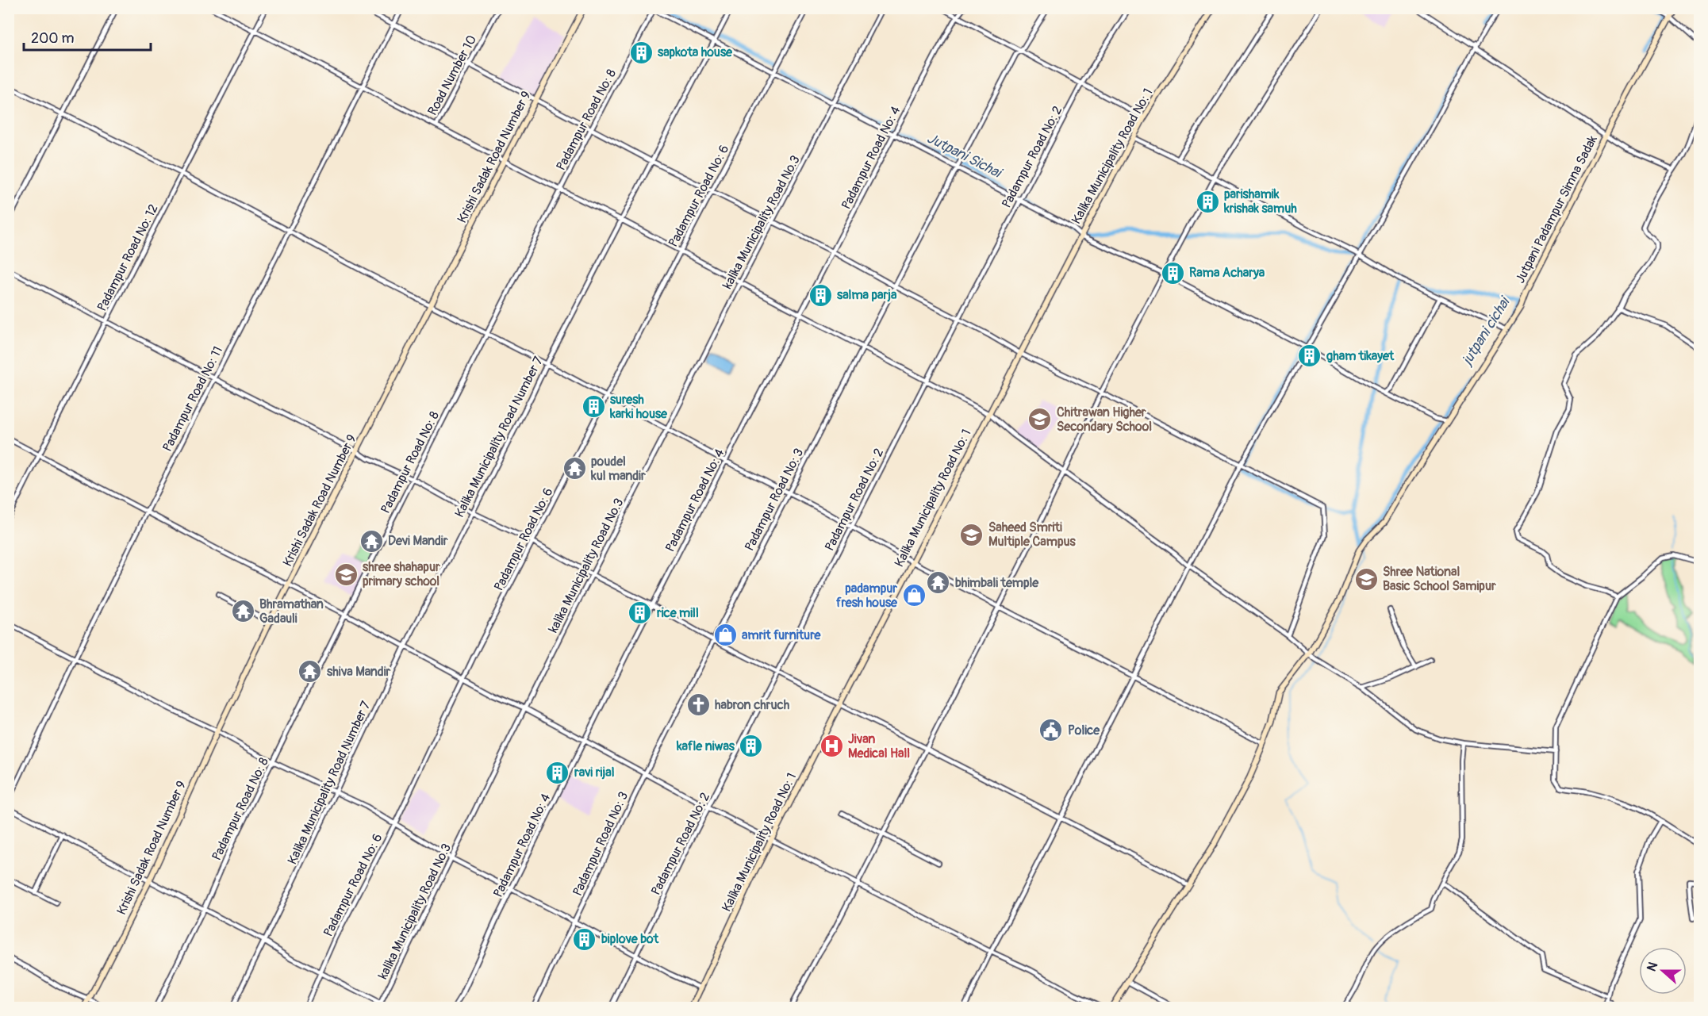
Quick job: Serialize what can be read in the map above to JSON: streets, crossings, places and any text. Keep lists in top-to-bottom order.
{
  "streets": {
    "street": [
      "Road Number 10",
      "Padampur Road No: 8",
      "Kalika Municipality Road No: 1",
      "Krishi Sadak Road Number 9",
      "Padampur Road No: 2",
      "Padampur Road No: 4",
      "Padampur Road No: 6",
      "Jutpani Padampur Simna Sadak",
      "kalika Municipality Road No.3",
      "Padampur Road No: 12",
      "Padampur Road No: 11",
      "Kalika Municipality Road Number 7",
      "Padampur Road No: 3"
    ]
  },
  "water": ["Jutpani Sichai", "jutpani cichai"],
  "places": {
    "building": [
      "sapkota house",
      "parishamik krishak samuh",
      "Rama Acharya",
      "salma parja",
      "gham tikayet",
      "suresh karki house",
      "rice mill",
      "kafle niwas",
      "ravi rijal",
      "biplove bot"
    ],
    "school or university": [
      "Chitrawan Higher Secondary School",
      "Saheed Smriti Multiple Campus",
      "shree shahapur primary school",
      "Shree National Basic School Samipur"
    ],
    "temple": [
      "poudel kul mandir",
      "Devi Mandir",
      "bhimbali temple",
      "Bhramathan Gadauli",
      "shiva Mandir"
    ],
    "shop": ["padampur fresh house", "amrit furniture"],
    "church": ["habron chruch"],
    "public building": ["Police"],
    "hospital": ["Jivan Medical Hall"]
  },
  "scale_bar": "200 m",
  "north": "left"
}
